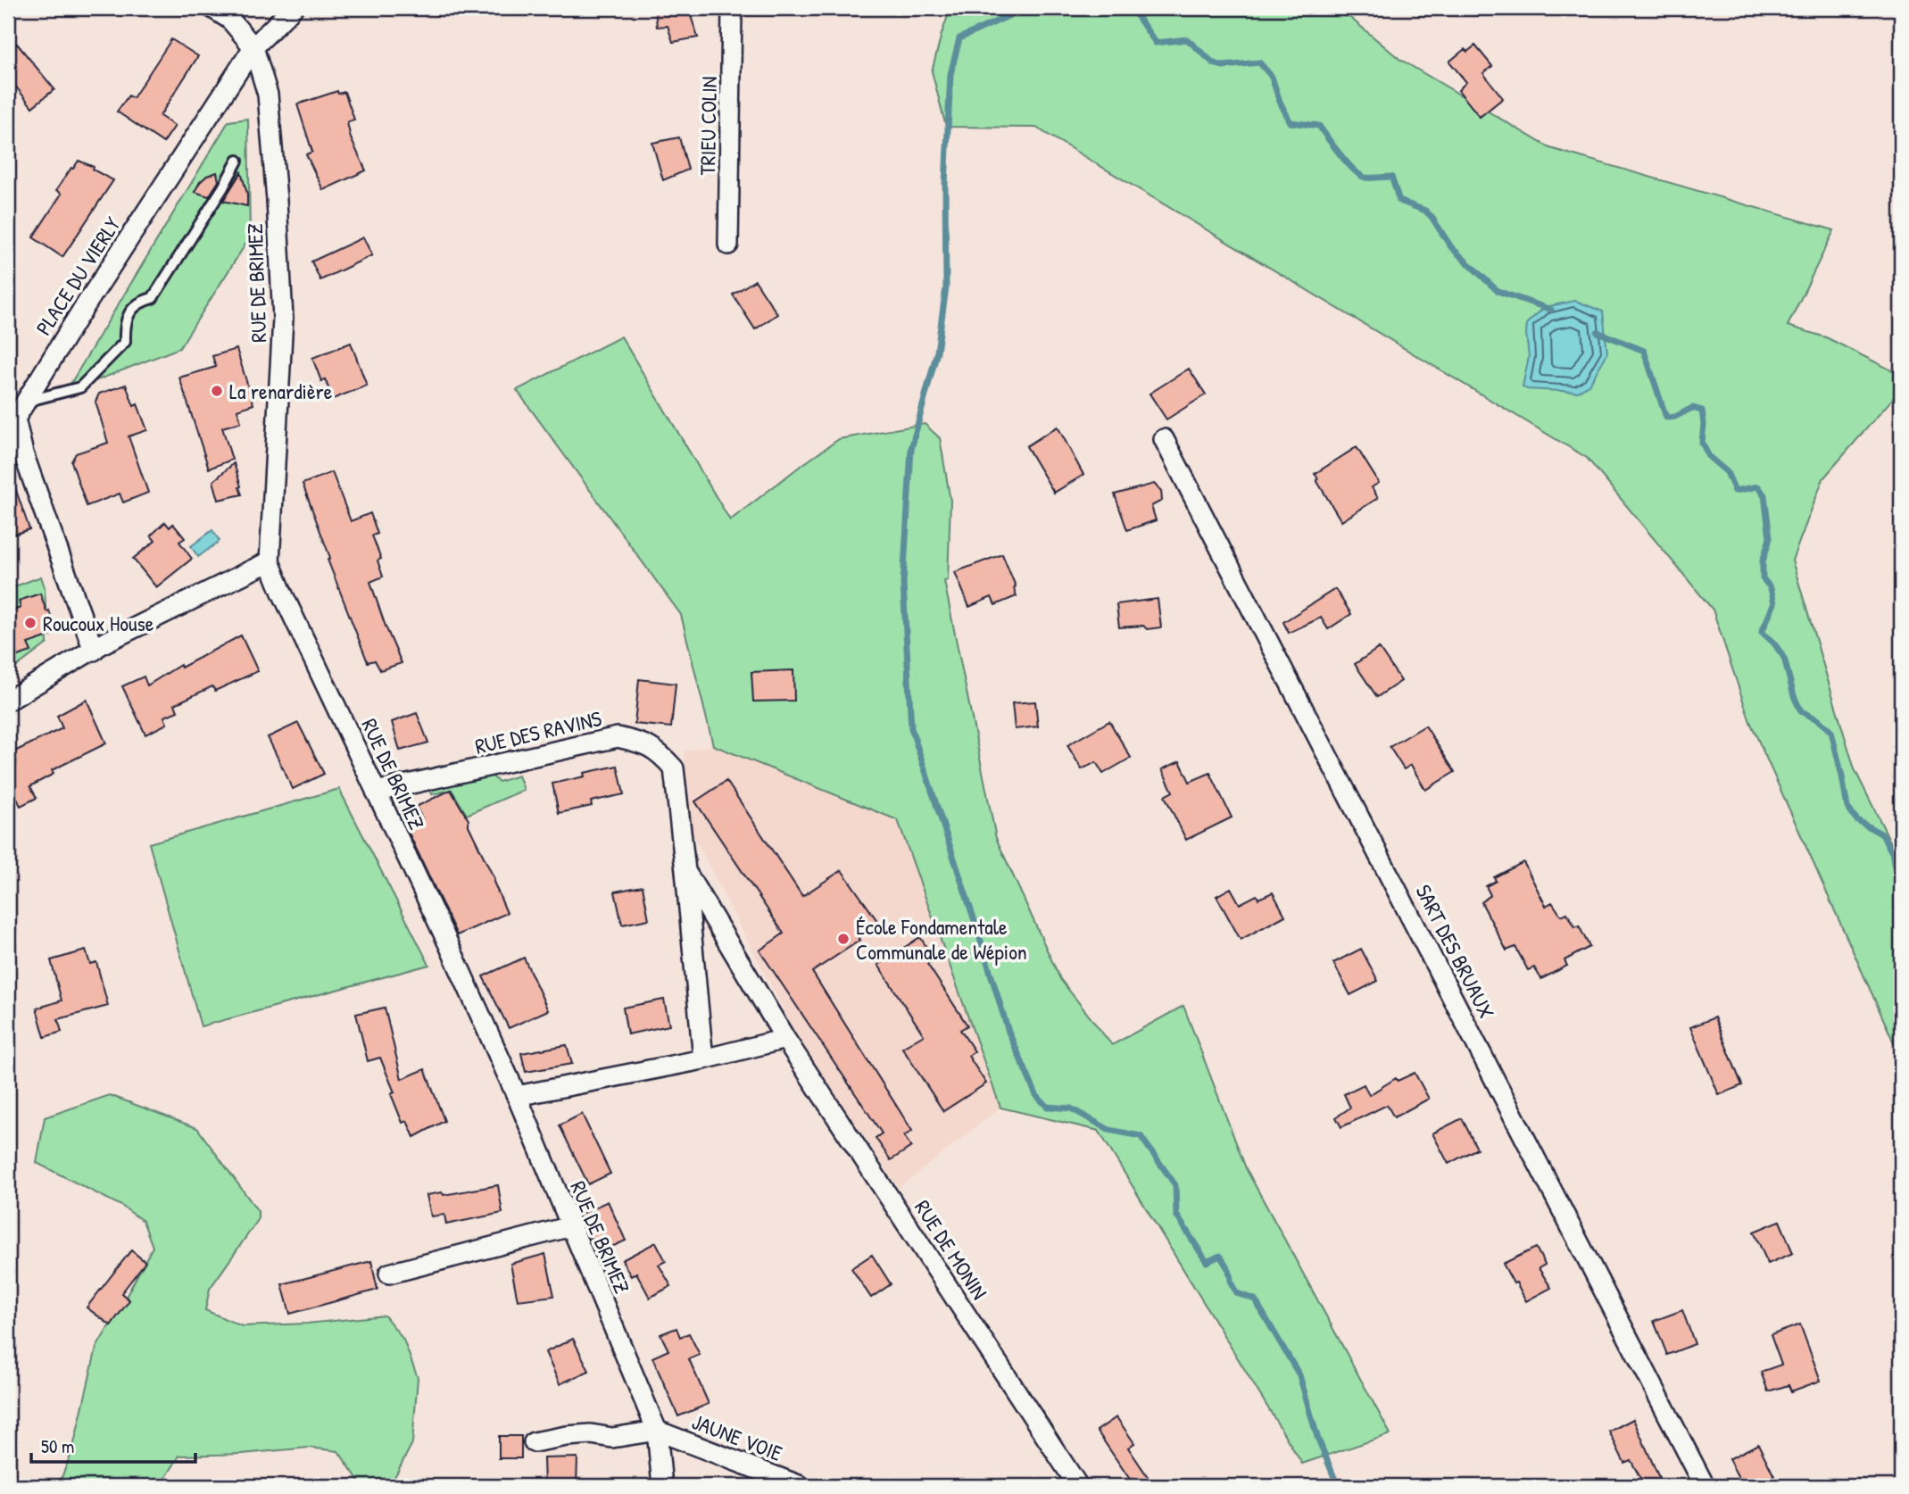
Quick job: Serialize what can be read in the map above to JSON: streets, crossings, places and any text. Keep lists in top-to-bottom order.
{
  "streets": {
    "street": [
      "TRIEU COLIN",
      "PLACE DU VIERLY",
      "RUE DE BRIMEZ",
      "RUE DES RAVINS",
      "SART DES BRUAUX",
      "RUE DE MONIN",
      "JAUNE VOIE"
    ]
  },
  "crossings": [
    ["PLACE DU VIERLY", "RUE DE BRIMEZ"],
    ["RUE DE BRIMEZ", "RUE DES RAVINS"],
    ["RUE DE BRIMEZ", "JAUNE VOIE"],
    ["RUE DES RAVINS", "RUE DE MONIN"]
  ],
  "places": ["La renardière", "Roucoux House", "École Fondamentale Communale de Wépion"],
  "scale_bar": "50 m"
}
